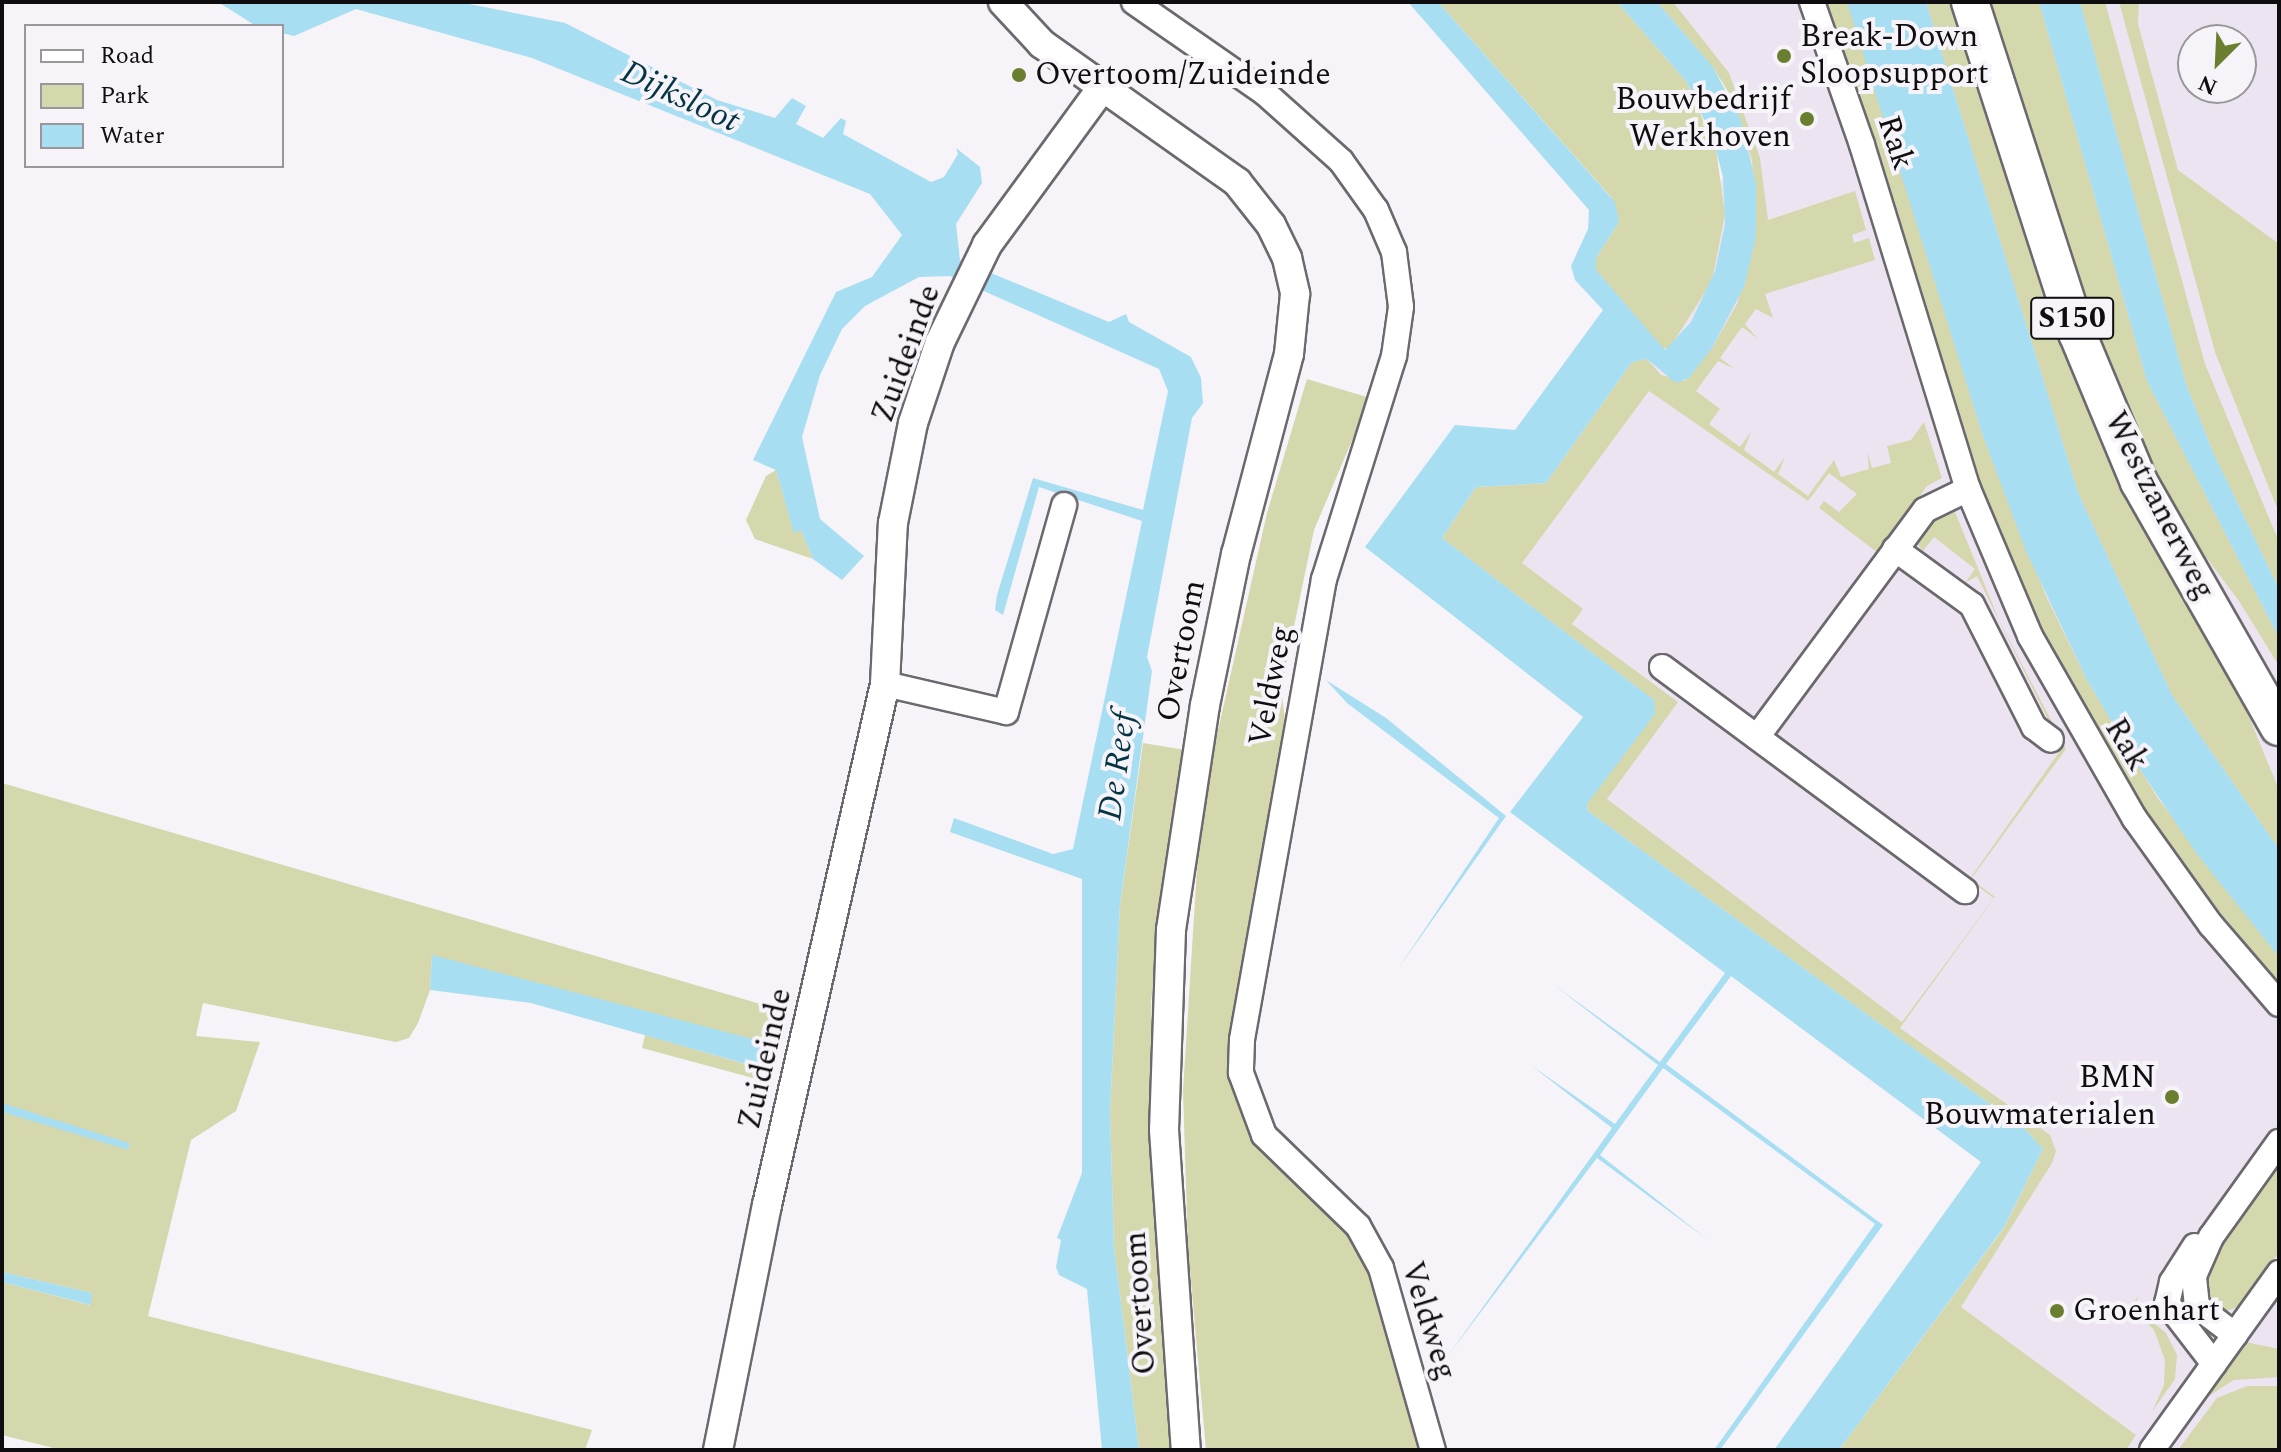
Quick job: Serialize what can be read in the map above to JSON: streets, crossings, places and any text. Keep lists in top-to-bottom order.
{
  "streets": {
    "main road": ["S150", "Westzanerweg"],
    "street": [
      "Rak",
      "Zuideinde",
      "Overtoom",
      "Veldweg"
    ]
  },
  "crossings": [
    ["Zuideinde", "Overtoom"]
  ],
  "water": ["Dijksloot", "De Reef"],
  "places": [
    "Break-Down Sloopsupport",
    "Overtoom/Zuideinde",
    "Bouwbedrijf Werkhoven",
    "BMN Bouwmaterialen",
    "Groenhart"
  ],
  "legend": ["Road", "Park", "Water"],
  "north": "bottom left"
}
